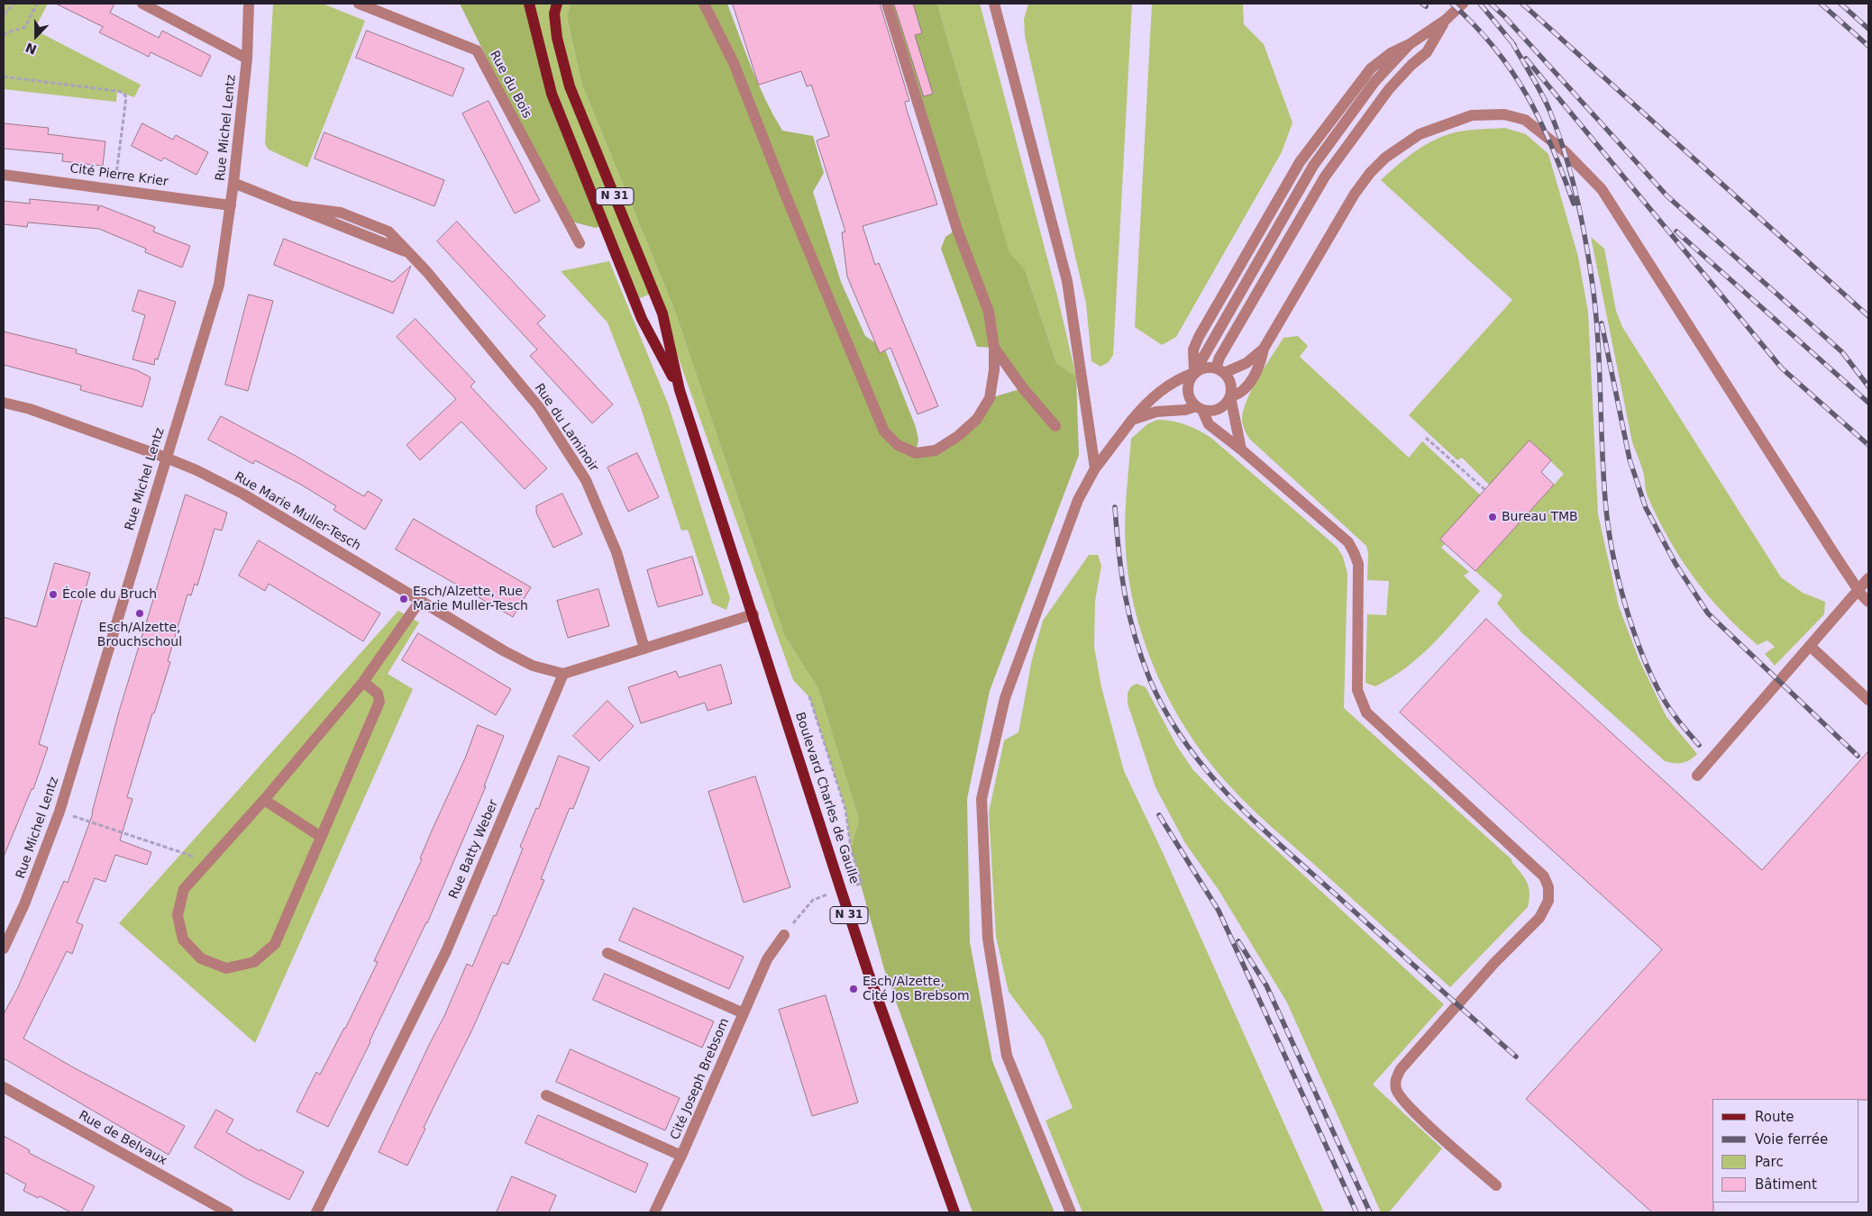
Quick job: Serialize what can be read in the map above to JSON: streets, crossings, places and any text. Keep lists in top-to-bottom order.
{
  "streets": {
    "main road": ["N 31", "Boulevard Charles de Gaulle"],
    "street": [
      "Rue du Bois",
      "Rue Michel Lentz",
      "Cité Pierre Krier",
      "Rue du Laminoir",
      "Rue Marie Muller-Tesch",
      "Rue Batty Weber",
      "Cité Joseph Brebsom",
      "Rue de Belvaux"
    ]
  },
  "crossings": [
    ["Rue Michel Lentz", "Cité Pierre Krier"],
    ["Rue Michel Lentz", "Rue du Laminoir"],
    ["Rue Michel Lentz", "Rue Marie Muller-Tesch"],
    ["Rue Marie Muller-Tesch", "Rue Batty Weber"]
  ],
  "places": [
    "Bureau TMB",
    "École du Bruch",
    "Esch/Alzette, Rue Marie Muller-Tesch",
    "Esch/Alzette, Brouchschoul",
    "Esch/Alzette, Cité Jos Brebsom"
  ],
  "legend": [
    "Route",
    "Voie ferrée",
    "Parc",
    "Bâtiment"
  ],
  "north": "bottom"
}
